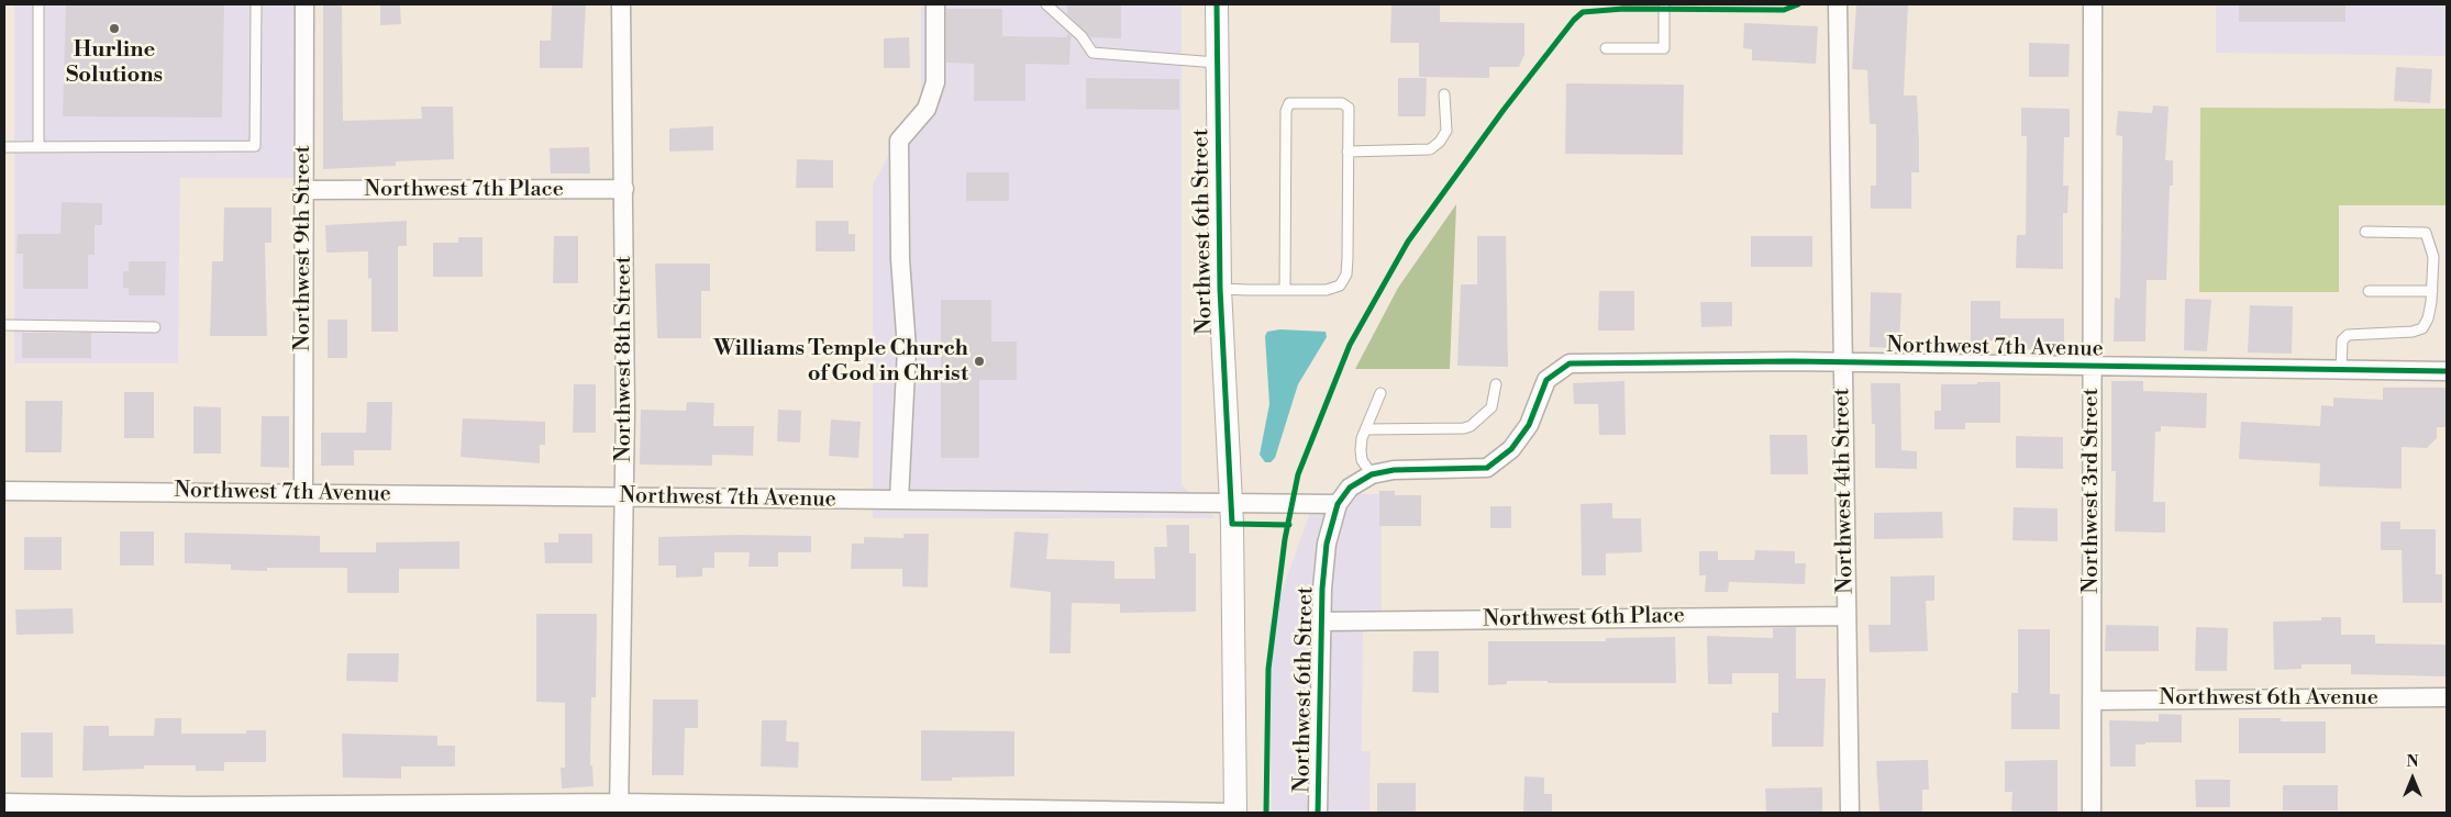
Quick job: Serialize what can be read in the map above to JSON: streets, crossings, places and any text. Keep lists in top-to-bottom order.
{
  "streets": {
    "street": [
      "Northwest 7th Place",
      "Northwest 6th Street",
      "Northwest 9th Street",
      "Northwest 7th Avenue",
      "Northwest 8th Street",
      "Northwest 4th Street",
      "Northwest 3rd Street",
      "Northwest 6th Place",
      "Northwest 6th Avenue"
    ]
  },
  "crossings": [
    ["Northwest 7th Place", "Northwest 9th Street"],
    ["Northwest 7th Place", "Northwest 8th Street"],
    ["Northwest 6th Street", "Northwest 7th Avenue"],
    ["Northwest 6th Street", "Northwest 6th Place"],
    ["Northwest 9th Street", "Northwest 7th Avenue"],
    ["Northwest 7th Avenue", "Northwest 8th Street"],
    ["Northwest 7th Avenue", "Northwest 4th Street"],
    ["Northwest 7th Avenue", "Northwest 3rd Street"],
    ["Northwest 4th Street", "Northwest 6th Place"],
    ["Northwest 3rd Street", "Northwest 6th Avenue"]
  ],
  "places": ["Hurline Solutions", "Williams Temple Church of God in Christ"],
  "north": "top"
}
